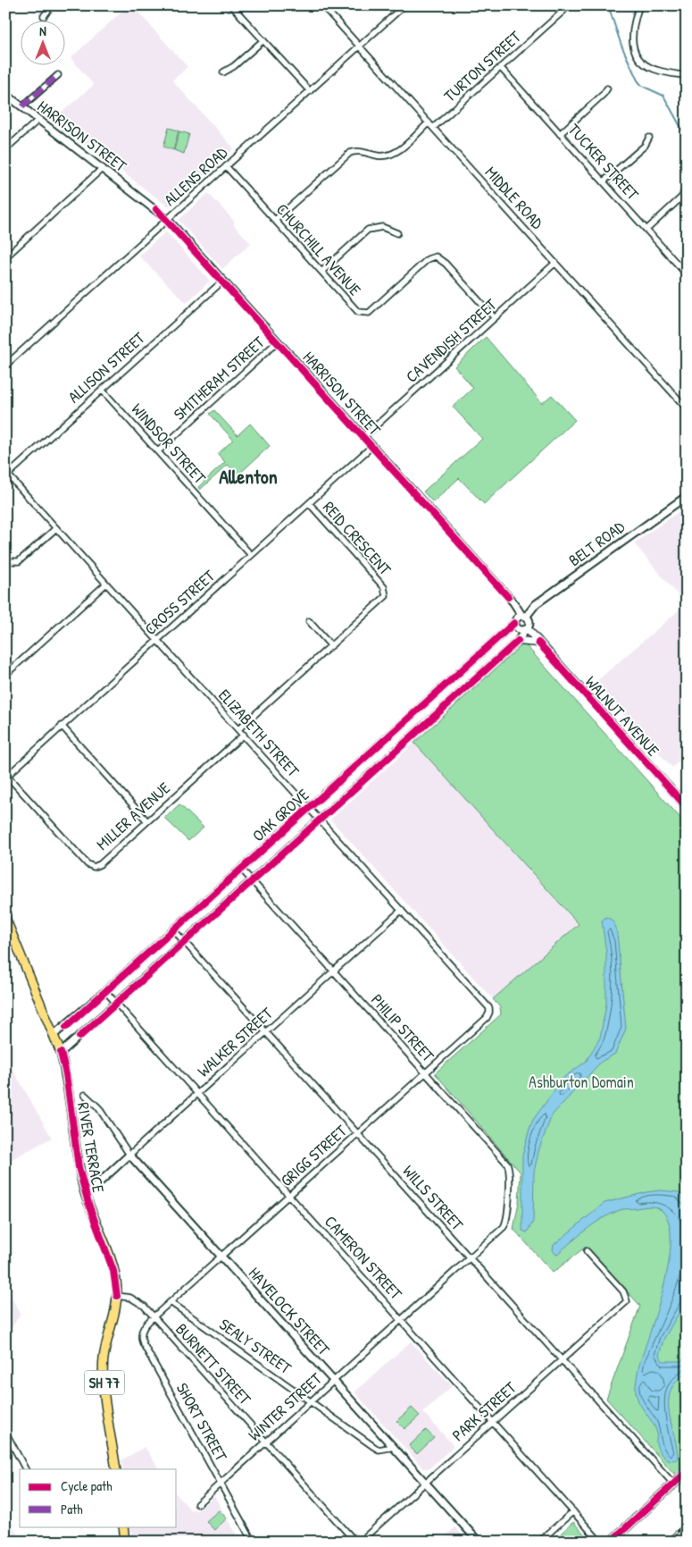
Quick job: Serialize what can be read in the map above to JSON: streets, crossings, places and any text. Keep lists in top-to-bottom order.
{
  "streets": {
    "main road": ["WALNUT AVENUE", "RIVER TERRACE", "SH 77"],
    "street": [
      "TURTON STREET",
      "HARRISON STREET",
      "TUCKER STREET",
      "ALLENS ROAD",
      "MIDDLE ROAD",
      "CHURCHILL AVENUE",
      "CAVENDISH STREET",
      "ALLISON STREET",
      "SMITHERAM STREET",
      "WINDSOR STREET",
      "REID CRESCENT",
      "BELT ROAD",
      "CROSS STREET",
      "ELIZABETH STREET",
      "OAK GROVE",
      "MILLER AVENUE",
      "PHILIP STREET",
      "WALKER STREET",
      "GRIGG STREET",
      "WILLS STREET",
      "CAMERON STREET",
      "HAVELOCK STREET",
      "SEALY STREET",
      "BURNETT STREET",
      "WINTER STREET",
      "PARK STREET",
      "SHORT STREET"
    ]
  },
  "crossings": [
    ["TURTON STREET", "TUCKER STREET"],
    ["TURTON STREET", "MIDDLE ROAD"],
    ["HARRISON STREET", "ALLENS ROAD"],
    ["HARRISON STREET", "CAVENDISH STREET"],
    ["HARRISON STREET", "ALLISON STREET"],
    ["HARRISON STREET", "SMITHERAM STREET"],
    ["HARRISON STREET", "BELT ROAD"],
    ["HARRISON STREET", "CROSS STREET"],
    ["HARRISON STREET", "WALNUT AVENUE"],
    ["HARRISON STREET", "OAK GROVE"],
    ["ALLENS ROAD", "MIDDLE ROAD"],
    ["ALLENS ROAD", "CHURCHILL AVENUE"],
    ["MIDDLE ROAD", "CAVENDISH STREET"],
    ["CHURCHILL AVENUE", "CAVENDISH STREET"],
    ["ALLISON STREET", "WINDSOR STREET"],
    ["ALLISON STREET", "ELIZABETH STREET"],
    ["SMITHERAM STREET", "WINDSOR STREET"],
    ["WINDSOR STREET", "CROSS STREET"],
    ["REID CRESCENT", "CROSS STREET"],
    ["REID CRESCENT", "ELIZABETH STREET"],
    ["BELT ROAD", "WALNUT AVENUE"],
    ["BELT ROAD", "OAK GROVE"],
    ["CROSS STREET", "ELIZABETH STREET"],
    ["CROSS STREET", "MILLER AVENUE"],
    ["WALNUT AVENUE", "OAK GROVE"],
    ["ELIZABETH STREET", "OAK GROVE"],
    ["ELIZABETH STREET", "MILLER AVENUE"],
    ["ELIZABETH STREET", "WALKER STREET"],
    ["ELIZABETH STREET", "GRIGG STREET"],
    ["OAK GROVE", "PHILIP STREET"],
    ["OAK GROVE", "RIVER TERRACE"],
    ["OAK GROVE", "WILLS STREET"],
    ["OAK GROVE", "CAMERON STREET"],
    ["OAK GROVE", "SH 77"],
    ["PHILIP STREET", "WALKER STREET"],
    ["PHILIP STREET", "GRIGG STREET"],
    ["PHILIP STREET", "WINTER STREET"],
    ["WALKER STREET", "RIVER TERRACE"],
    ["WALKER STREET", "WILLS STREET"],
    ["WALKER STREET", "CAMERON STREET"],
    ["WALKER STREET", "HAVELOCK STREET"],
    ["RIVER TERRACE", "BURNETT STREET"],
    ["RIVER TERRACE", "SH 77"],
    ["GRIGG STREET", "WILLS STREET"],
    ["GRIGG STREET", "CAMERON STREET"],
    ["GRIGG STREET", "HAVELOCK STREET"],
    ["GRIGG STREET", "SEALY STREET"],
    ["GRIGG STREET", "BURNETT STREET"],
    ["GRIGG STREET", "SHORT STREET"],
    ["WILLS STREET", "WINTER STREET"],
    ["WILLS STREET", "PARK STREET"],
    ["CAMERON STREET", "WINTER STREET"],
    ["CAMERON STREET", "PARK STREET"],
    ["HAVELOCK STREET", "SEALY STREET"],
    ["HAVELOCK STREET", "WINTER STREET"],
    ["HAVELOCK STREET", "PARK STREET"],
    ["SEALY STREET", "WINTER STREET"],
    ["BURNETT STREET", "WINTER STREET"],
    ["BURNETT STREET", "SHORT STREET"],
    ["WINTER STREET", "SHORT STREET"]
  ],
  "districts": ["Allenton"],
  "parks": ["Ashburton Domain"],
  "legend": ["Cycle path", "Path"],
  "north": "top"
}
